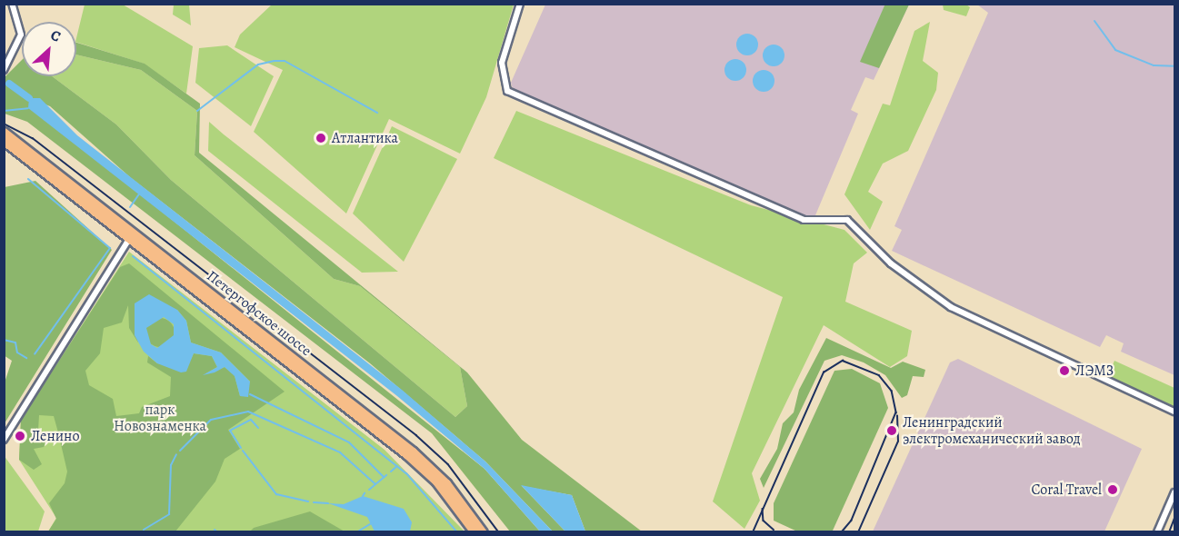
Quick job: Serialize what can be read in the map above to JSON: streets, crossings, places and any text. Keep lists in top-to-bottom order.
{
  "streets": {
    "main road": ["Петергофское шоссе"]
  },
  "parks": ["парк Новознаменка"],
  "places": [
    "Атлантика",
    "ЛЭМЗ",
    "Ленинградский электромеханический завод",
    "Ленино",
    "Coral Travel"
  ],
  "north": "top right"
}
